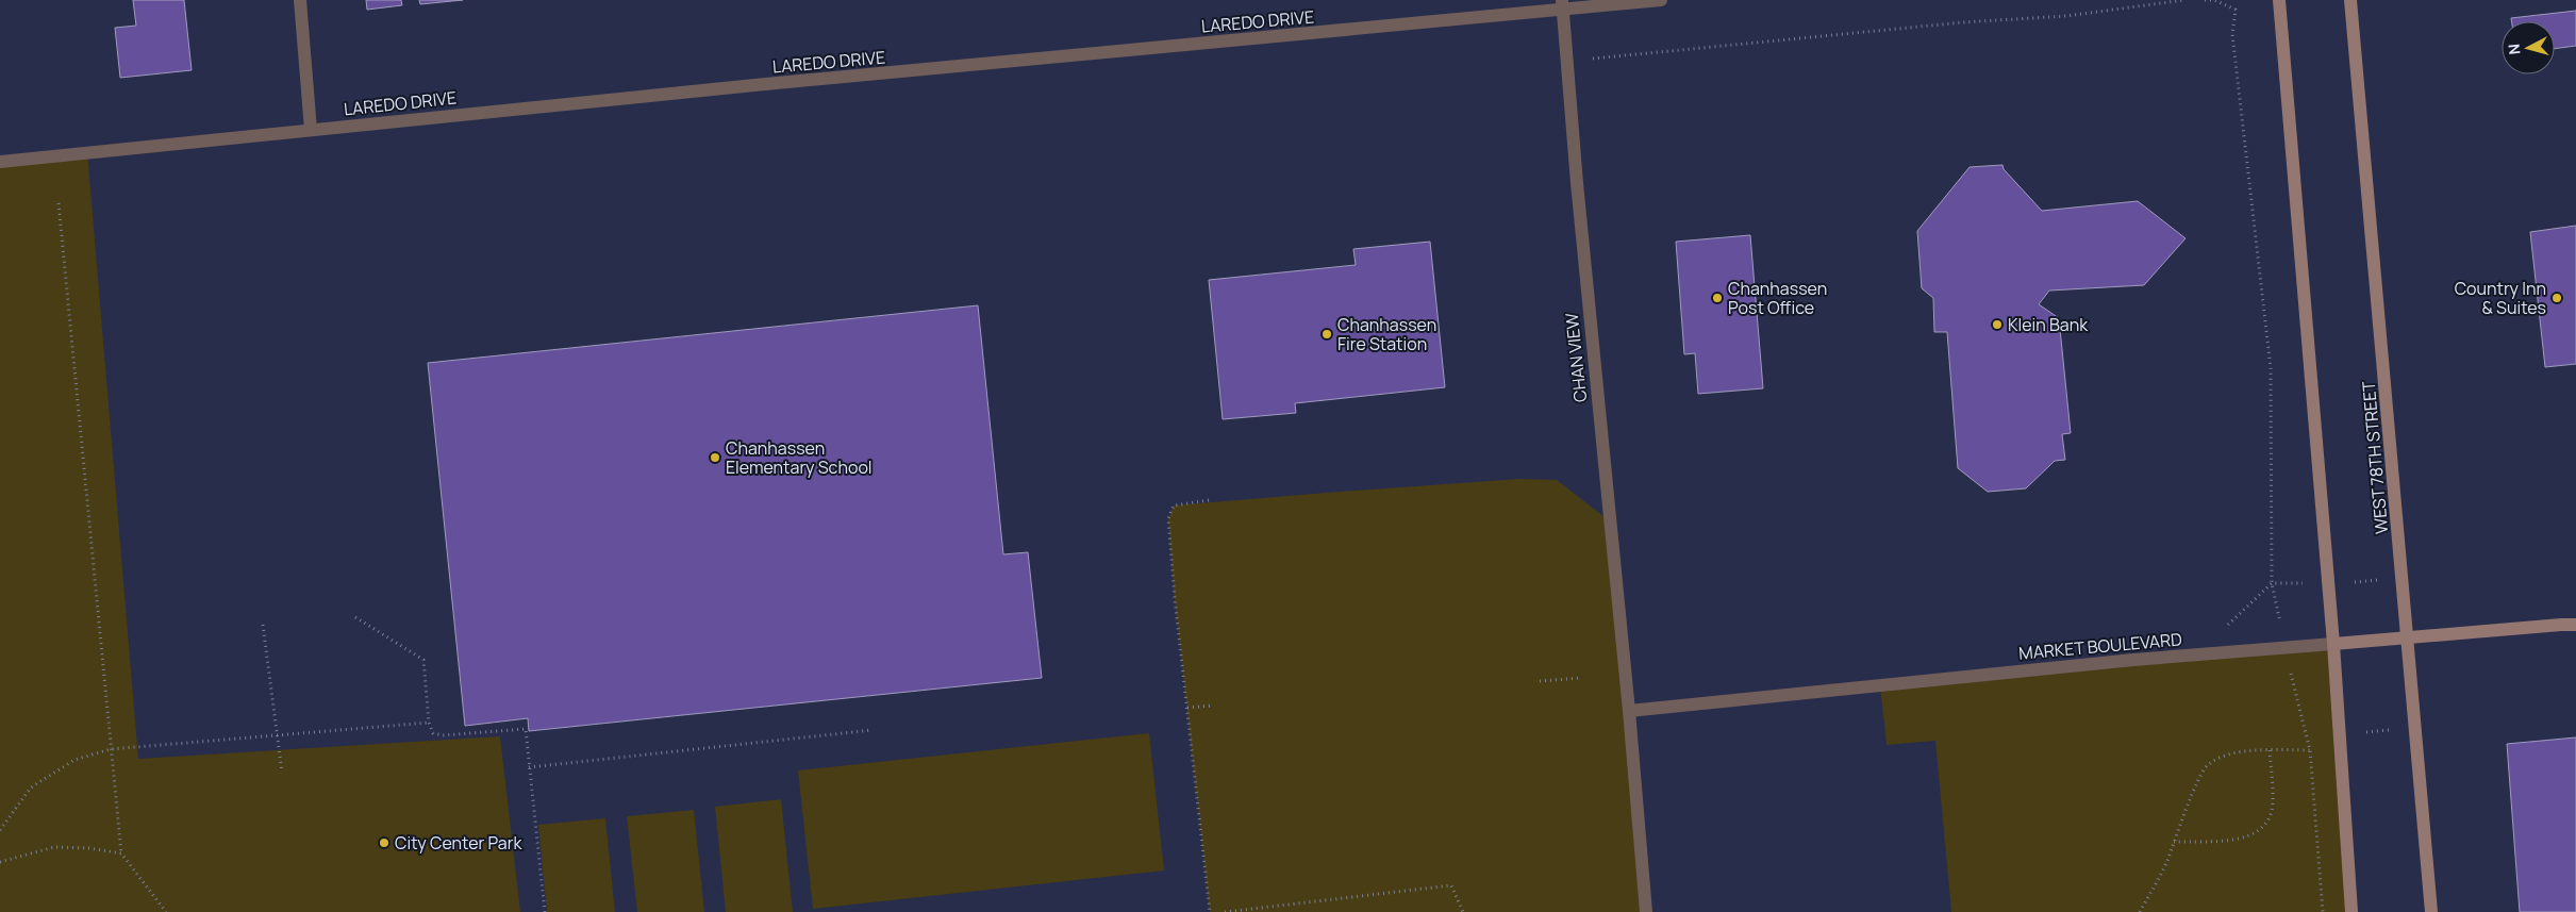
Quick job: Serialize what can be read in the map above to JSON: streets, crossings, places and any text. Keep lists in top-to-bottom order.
{
  "streets": {
    "street": [
      "LAREDO DRIVE",
      "CHAN VIEW",
      "WEST 78TH STREET",
      "MARKET BOULEVARD"
    ]
  },
  "crossings": [
    ["LAREDO DRIVE", "CHAN VIEW"],
    ["CHAN VIEW", "MARKET BOULEVARD"],
    ["WEST 78TH STREET", "MARKET BOULEVARD"]
  ],
  "places": [
    "Chanhassen Post Office",
    "Country Inn & Suites",
    "Klein Bank",
    "Chanhassen Fire Station",
    "Chanhassen Elementary School",
    "City Center Park"
  ],
  "north": "left"
}
